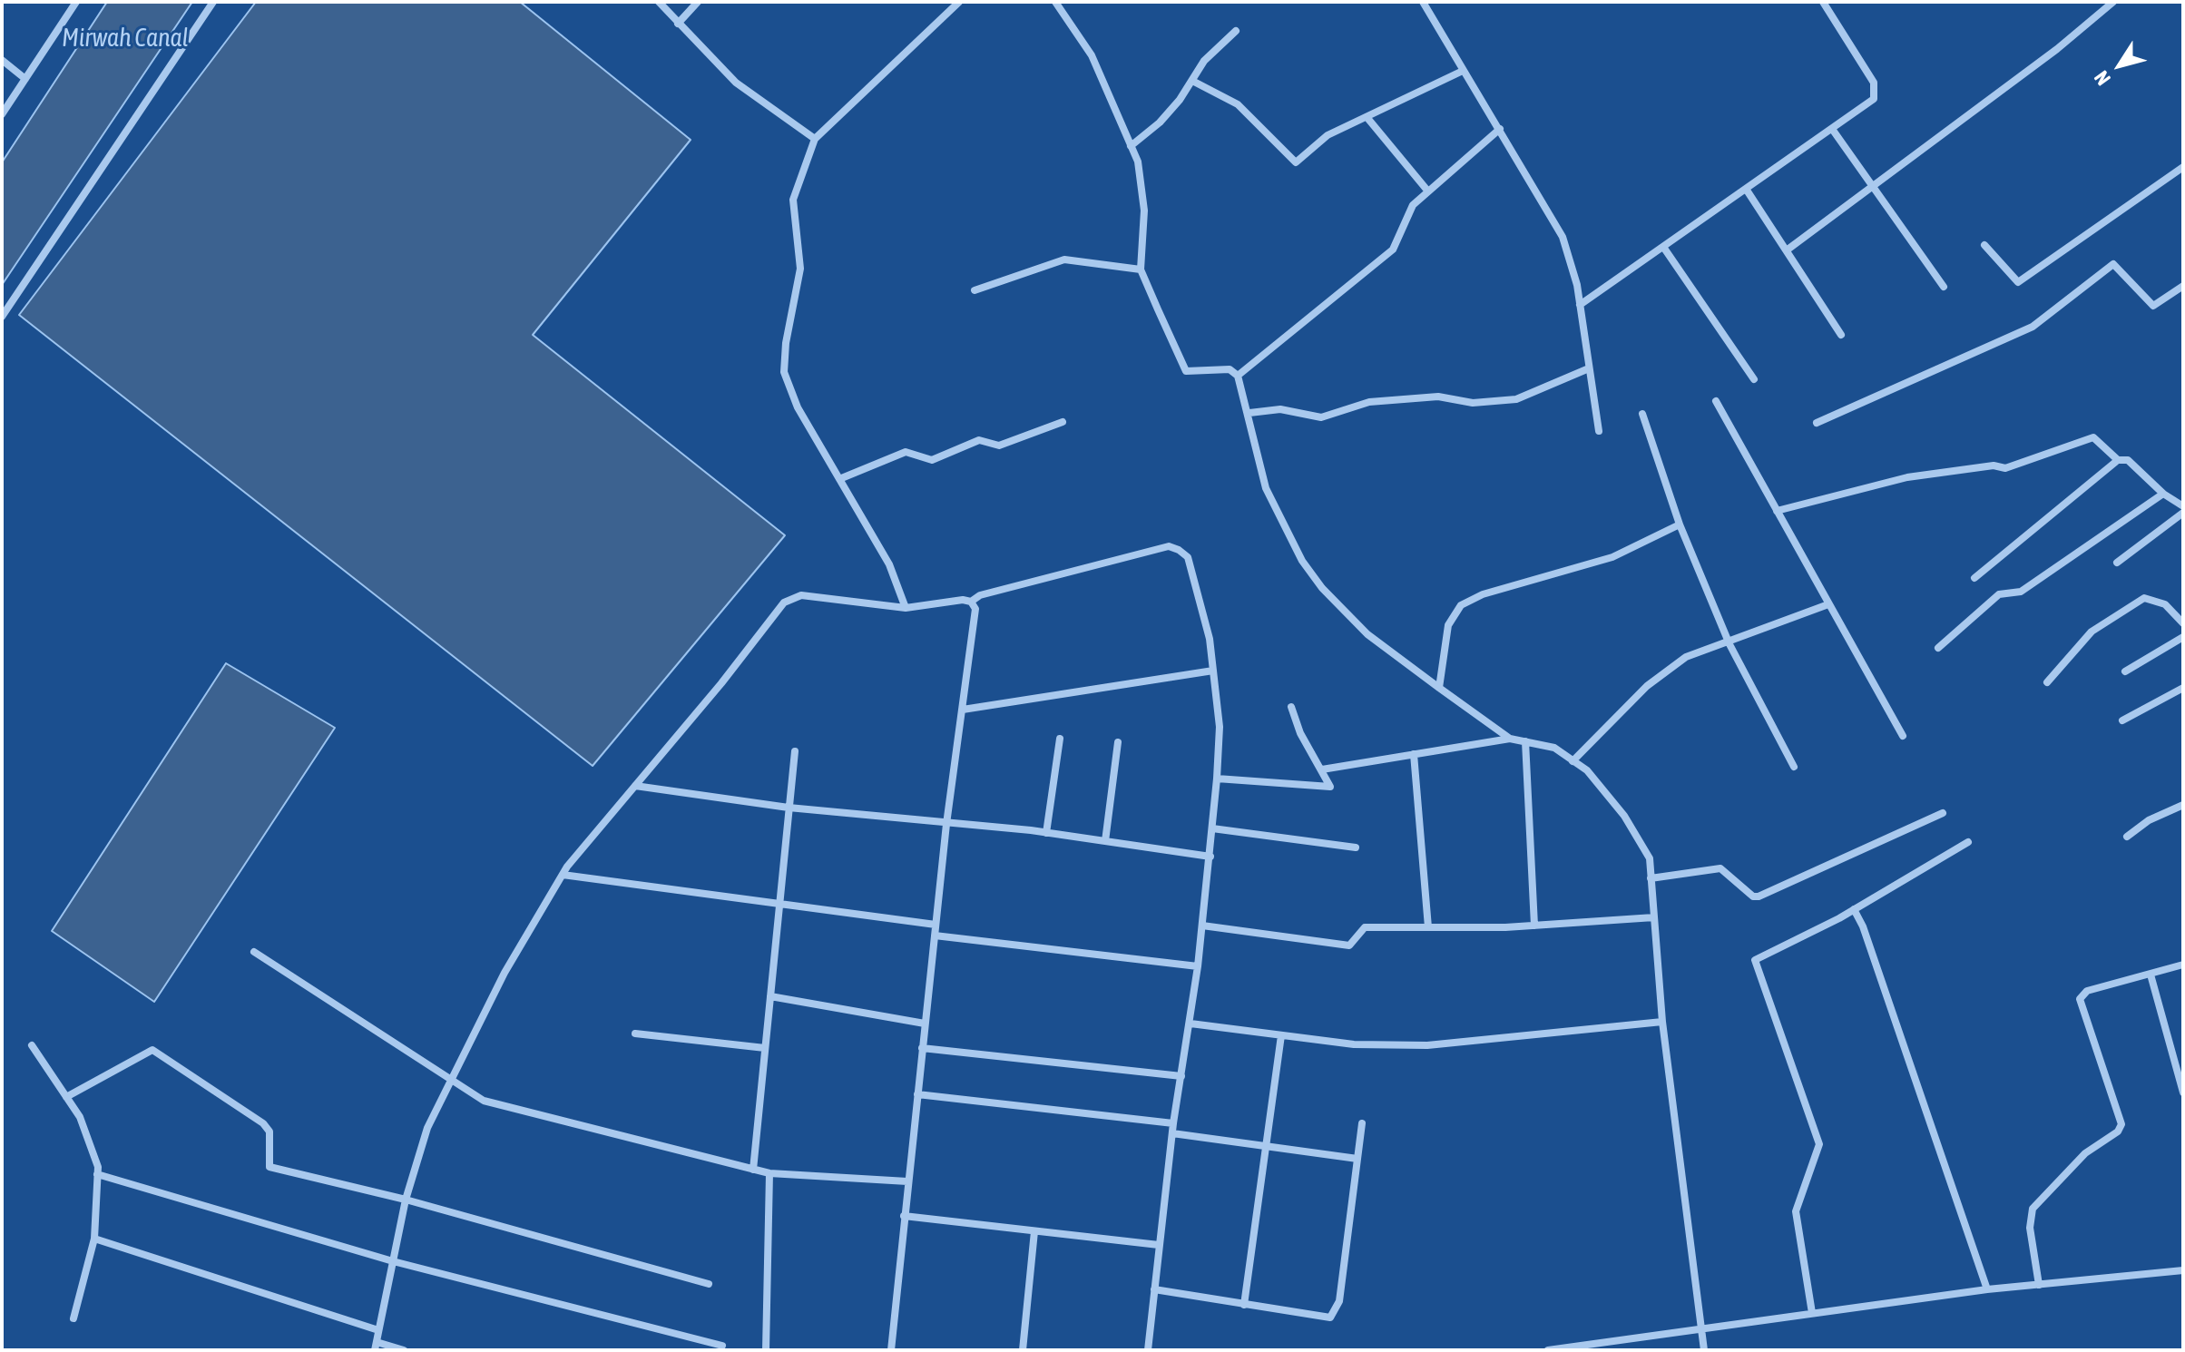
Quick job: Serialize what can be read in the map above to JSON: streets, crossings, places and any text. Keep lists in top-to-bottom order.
{
  "water": ["Mirwah Canal"],
  "north": "bottom left"
}
